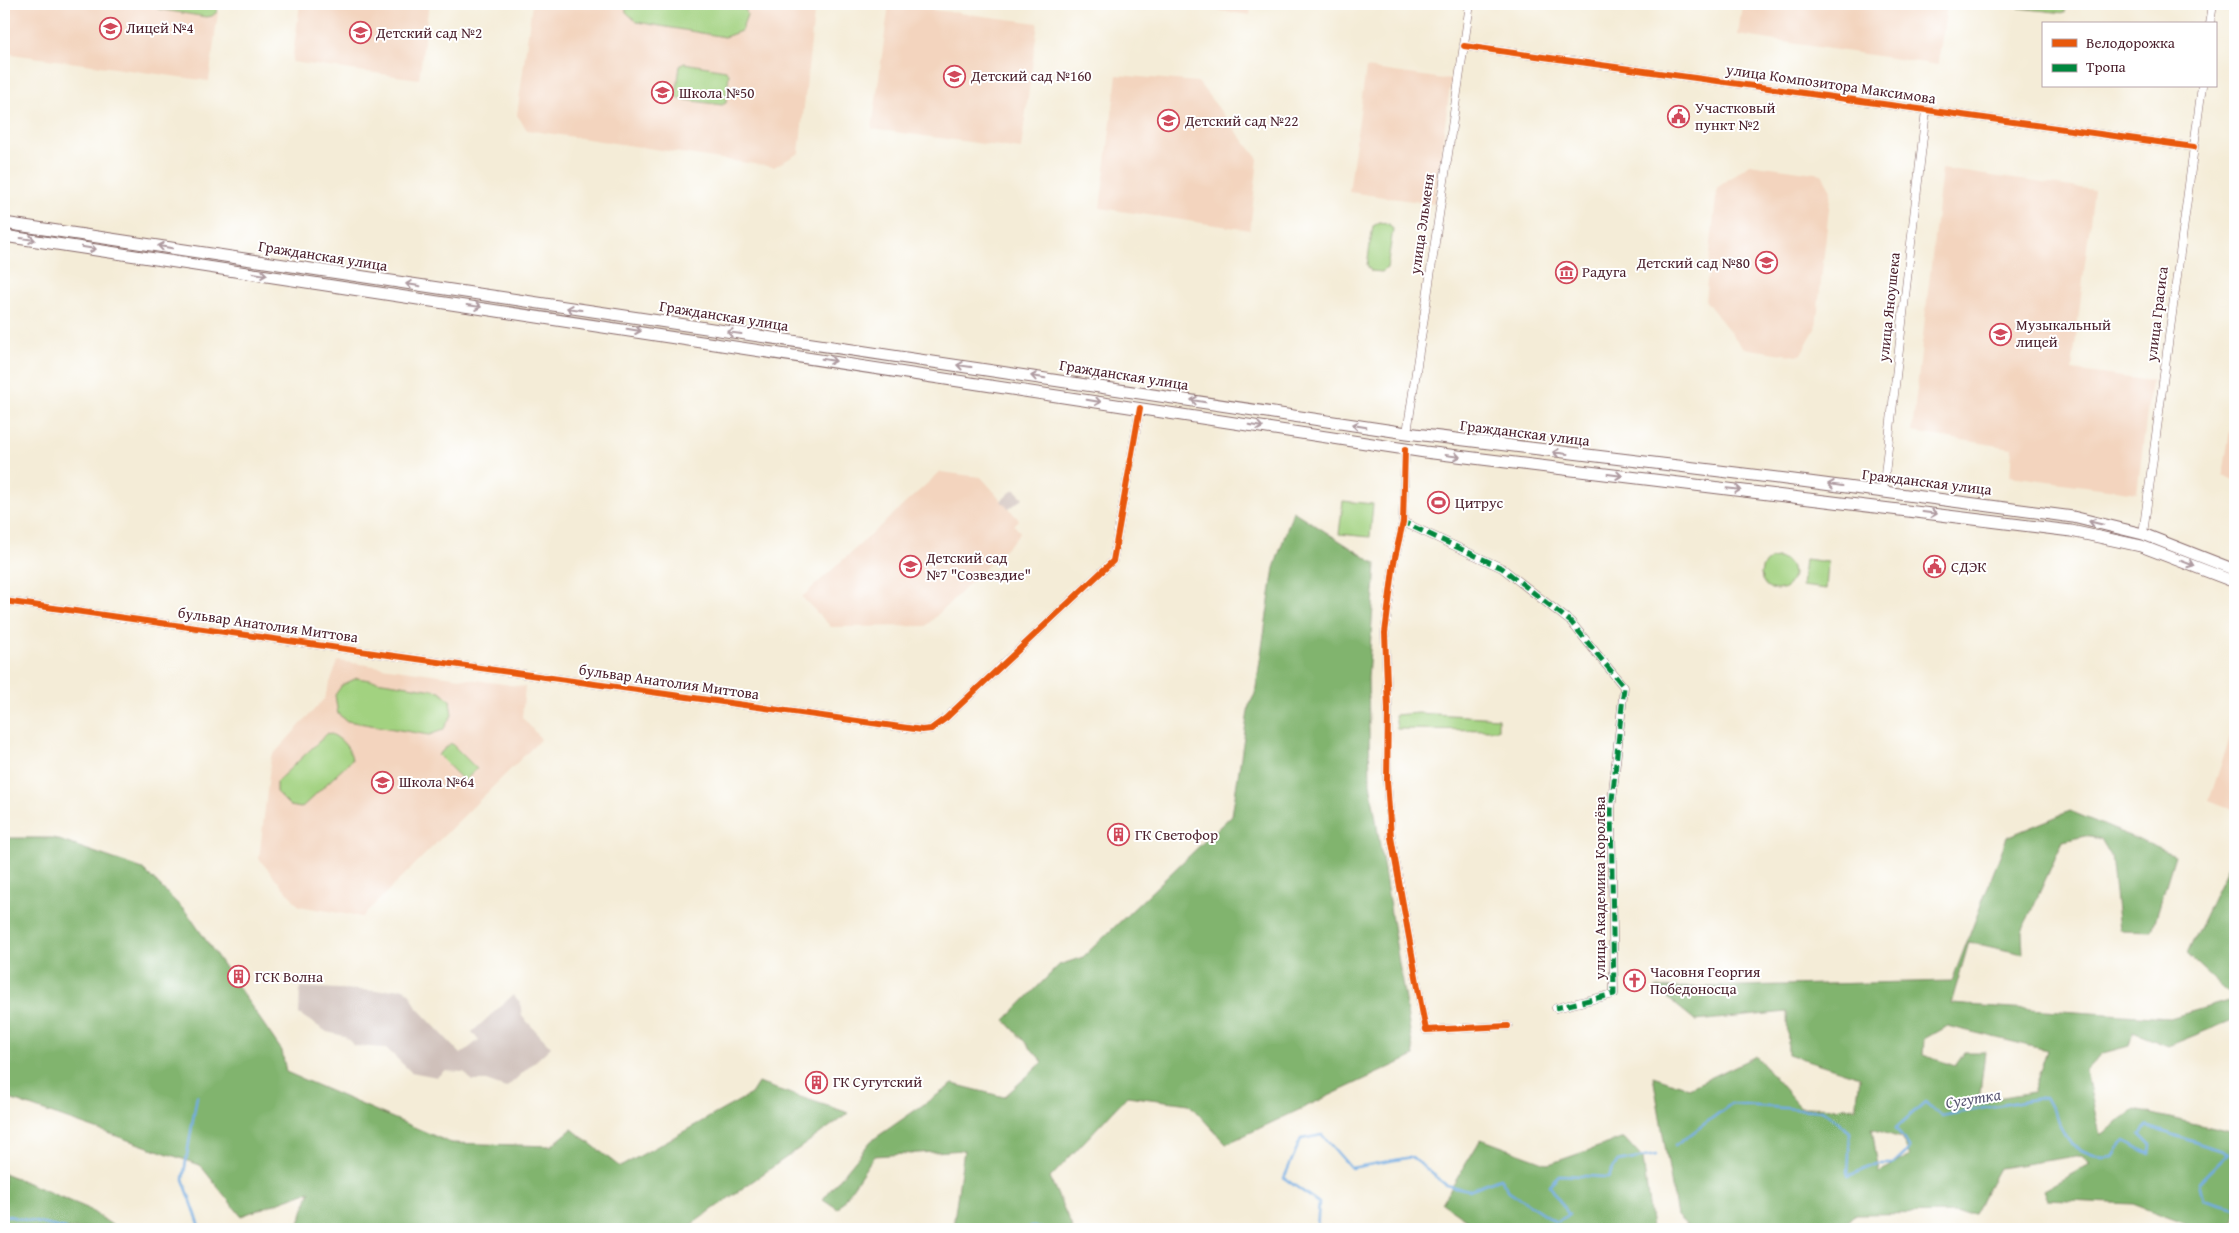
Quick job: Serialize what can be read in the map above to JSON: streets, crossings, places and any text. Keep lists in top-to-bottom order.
{
  "streets": {
    "main road": [
      "улица Эльменя",
      "Гражданская улица",
      "улица Яноушека",
      "улица Грасиса"
    ],
    "street": ["улица Композитора Максимова", "бульвар Анатолия Миттова", "улица Академика Королёва"]
  },
  "crossings": [
    ["улица Композитора Максимова", "улица Эльменя"],
    ["улица Композитора Максимова", "улица Яноушека"],
    ["улица Композитора Максимова", "улица Грасиса"],
    ["улица Эльменя", "Гражданская улица"],
    ["Гражданская улица", "улица Яноушека"],
    ["Гражданская улица", "улица Грасиса"],
    ["Гражданская улица", "бульвар Анатолия Миттова"]
  ],
  "water": ["Сугутка"],
  "places": {
    "school or university": [
      "Лицей №4",
      "Детский сад №2",
      "Детский сад №160",
      "Школа №50",
      "Детский сад №22",
      "Детский сад №80",
      "Музыкальный лицей",
      "Детский сад №7 \"Созвездие\"",
      "Школа №64"
    ],
    "public building": ["Участковый пункт №2", "СДЭК"],
    "museum": ["Радуга"],
    "sports": ["Цитрус"],
    "building": ["ГК Светофор", "ГСК Волна", "ГК Сугутский"],
    "church": ["Часовня Георгия Победоносца"]
  },
  "legend": ["Велодорожка", "Тропа"]
}
